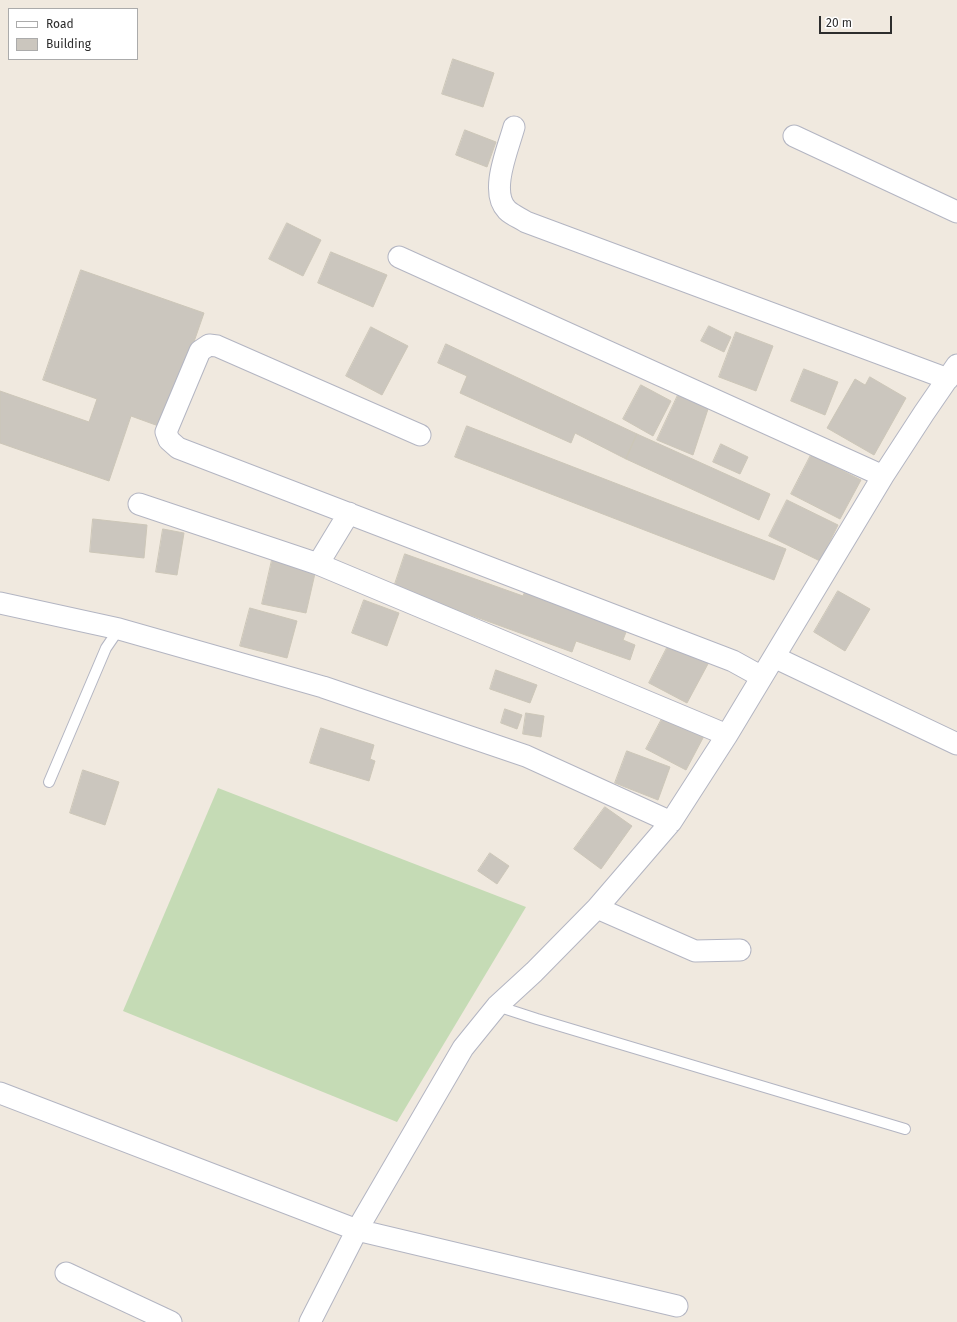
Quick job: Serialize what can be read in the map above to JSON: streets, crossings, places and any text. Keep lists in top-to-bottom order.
{
  "legend": ["Road", "Building"],
  "scale_bar": "20 m"
}
